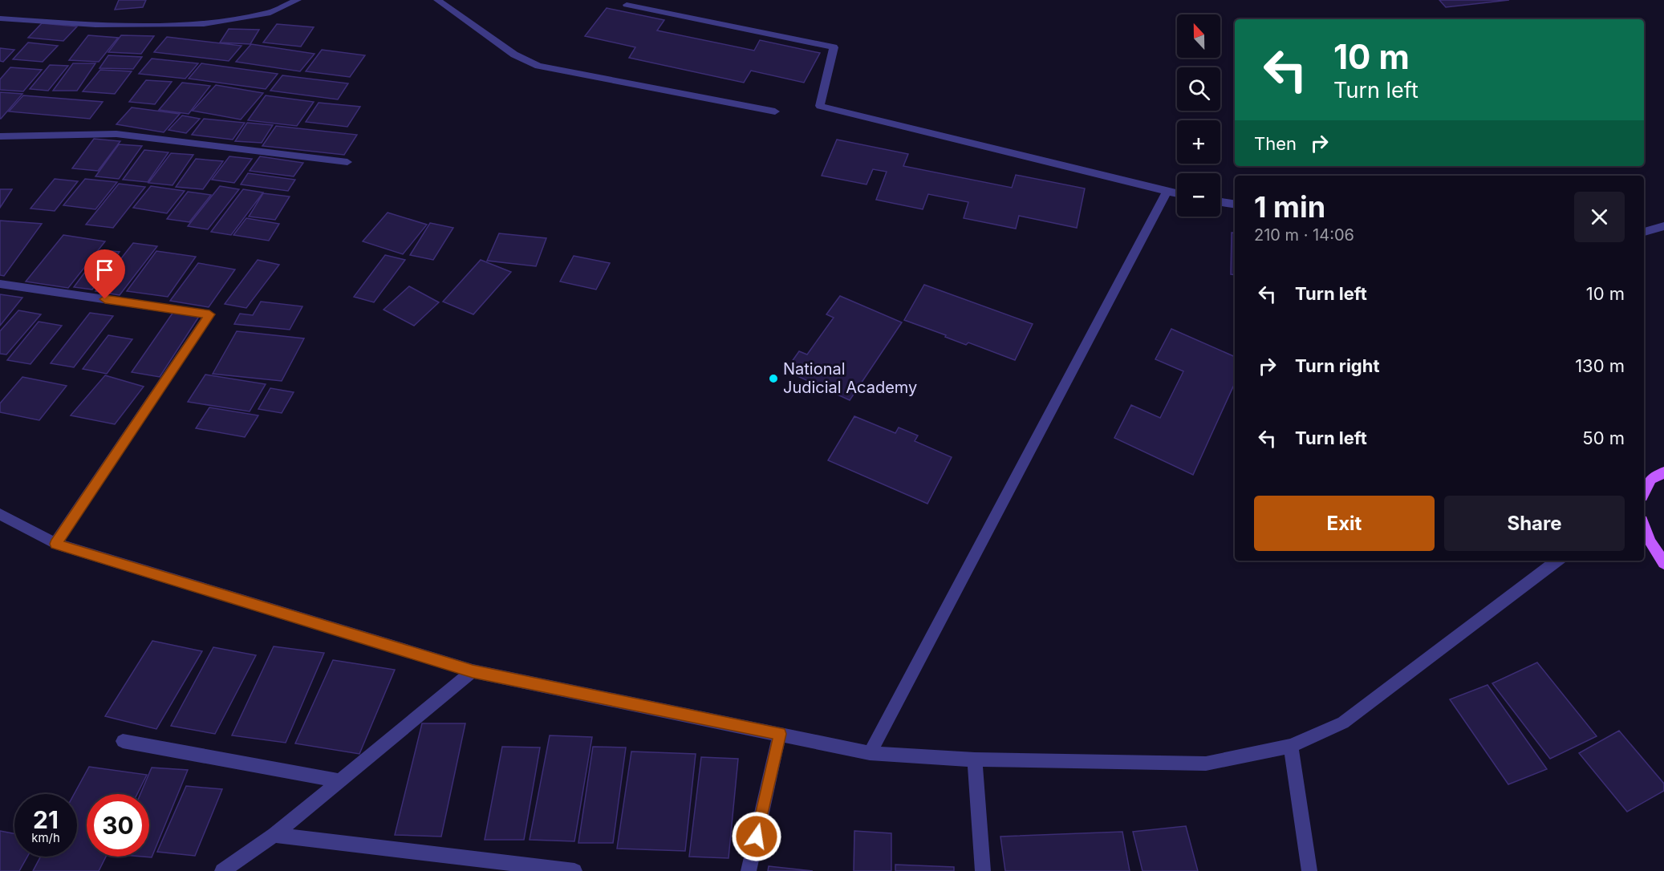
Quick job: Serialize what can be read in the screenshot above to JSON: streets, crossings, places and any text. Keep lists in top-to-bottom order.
{
  "places": ["National Judicial Academy"],
  "north": "top",
  "page": {
    "map_buttons": ["+", "−"],
    "turn": ["10 m", "Turn left"],
    "then": "Then",
    "heading": ["1 min", "210 m · 14:06"],
    "list": [
      {
        "name": "Turn left",
        "value": "10 m"
      },
      {
        "name": "Turn right",
        "value": "130 m"
      },
      {
        "name": "Turn left",
        "value": "50 m"
      }
    ],
    "buttons": ["Exit", "Share"],
    "speed": "21 km/h",
    "limit": "30"
  }
}
